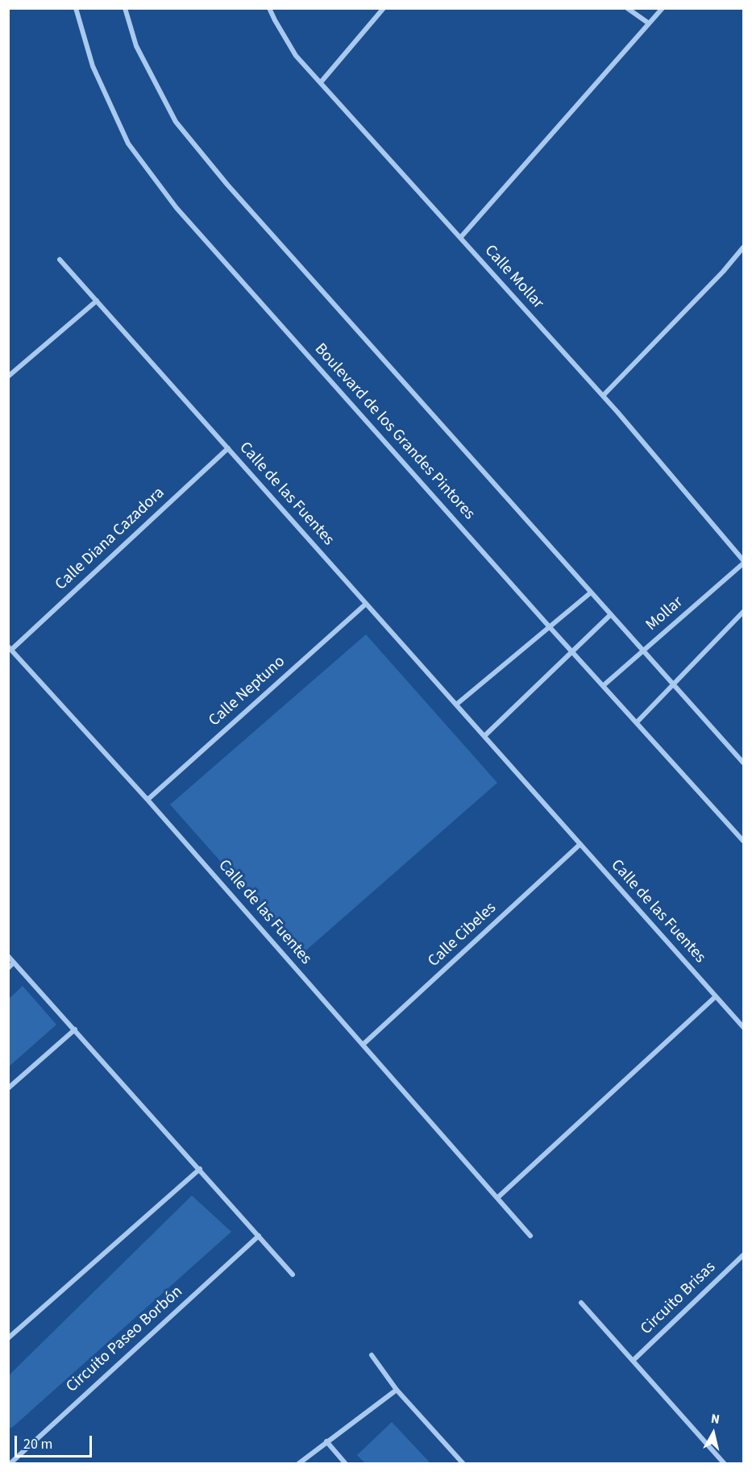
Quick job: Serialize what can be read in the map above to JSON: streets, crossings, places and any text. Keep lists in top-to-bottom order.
{
  "streets": {
    "street": [
      "Calle Mollar",
      "Boulevard de los Grandes Pintores",
      "Calle de las Fuentes",
      "Calle Diana Cazadora",
      "Mollar",
      "Calle Neptuno",
      "Calle Cibeles",
      "Circuito Brisas",
      "Circuito Paseo Borbón"
    ]
  },
  "crossings": [
    ["Calle Mollar", "Mollar"],
    ["Boulevard de los Grandes Pintores", "Mollar"],
    ["Calle de las Fuentes", "Calle Diana Cazadora"],
    ["Calle de las Fuentes", "Calle Neptuno"],
    ["Calle de las Fuentes", "Calle Cibeles"]
  ],
  "scale_bar": "20 m",
  "north": "top"
}
